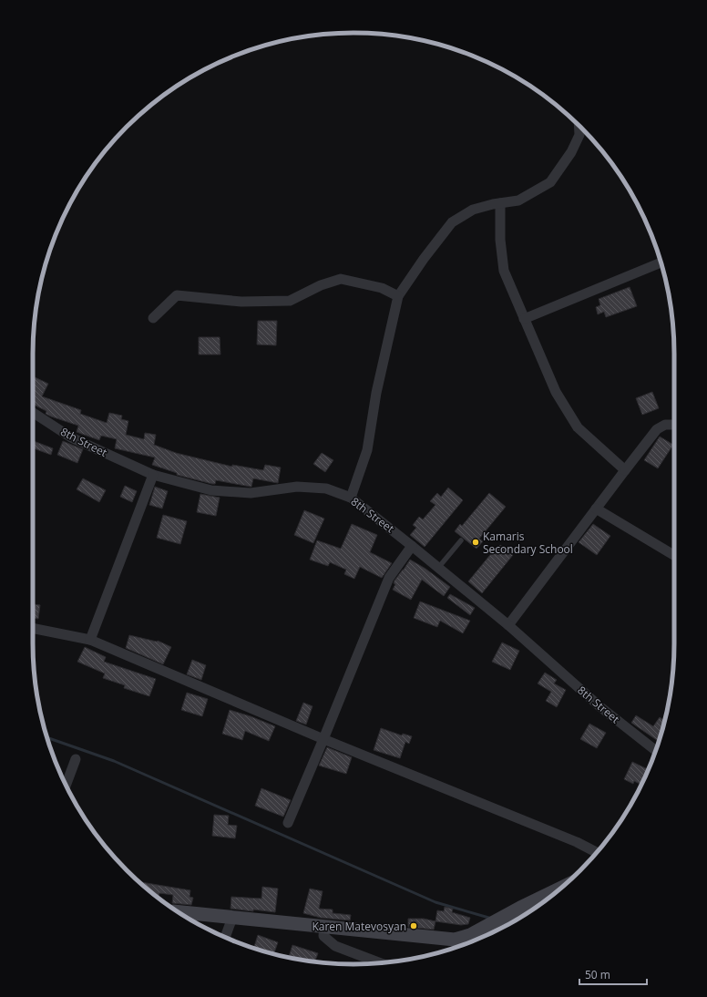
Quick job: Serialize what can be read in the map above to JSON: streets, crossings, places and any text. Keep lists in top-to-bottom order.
{
  "streets": {
    "street": ["8th Street"]
  },
  "places": ["Kamaris Secondary School", "Karen Matevosyan"],
  "scale_bar": "50 m"
}
